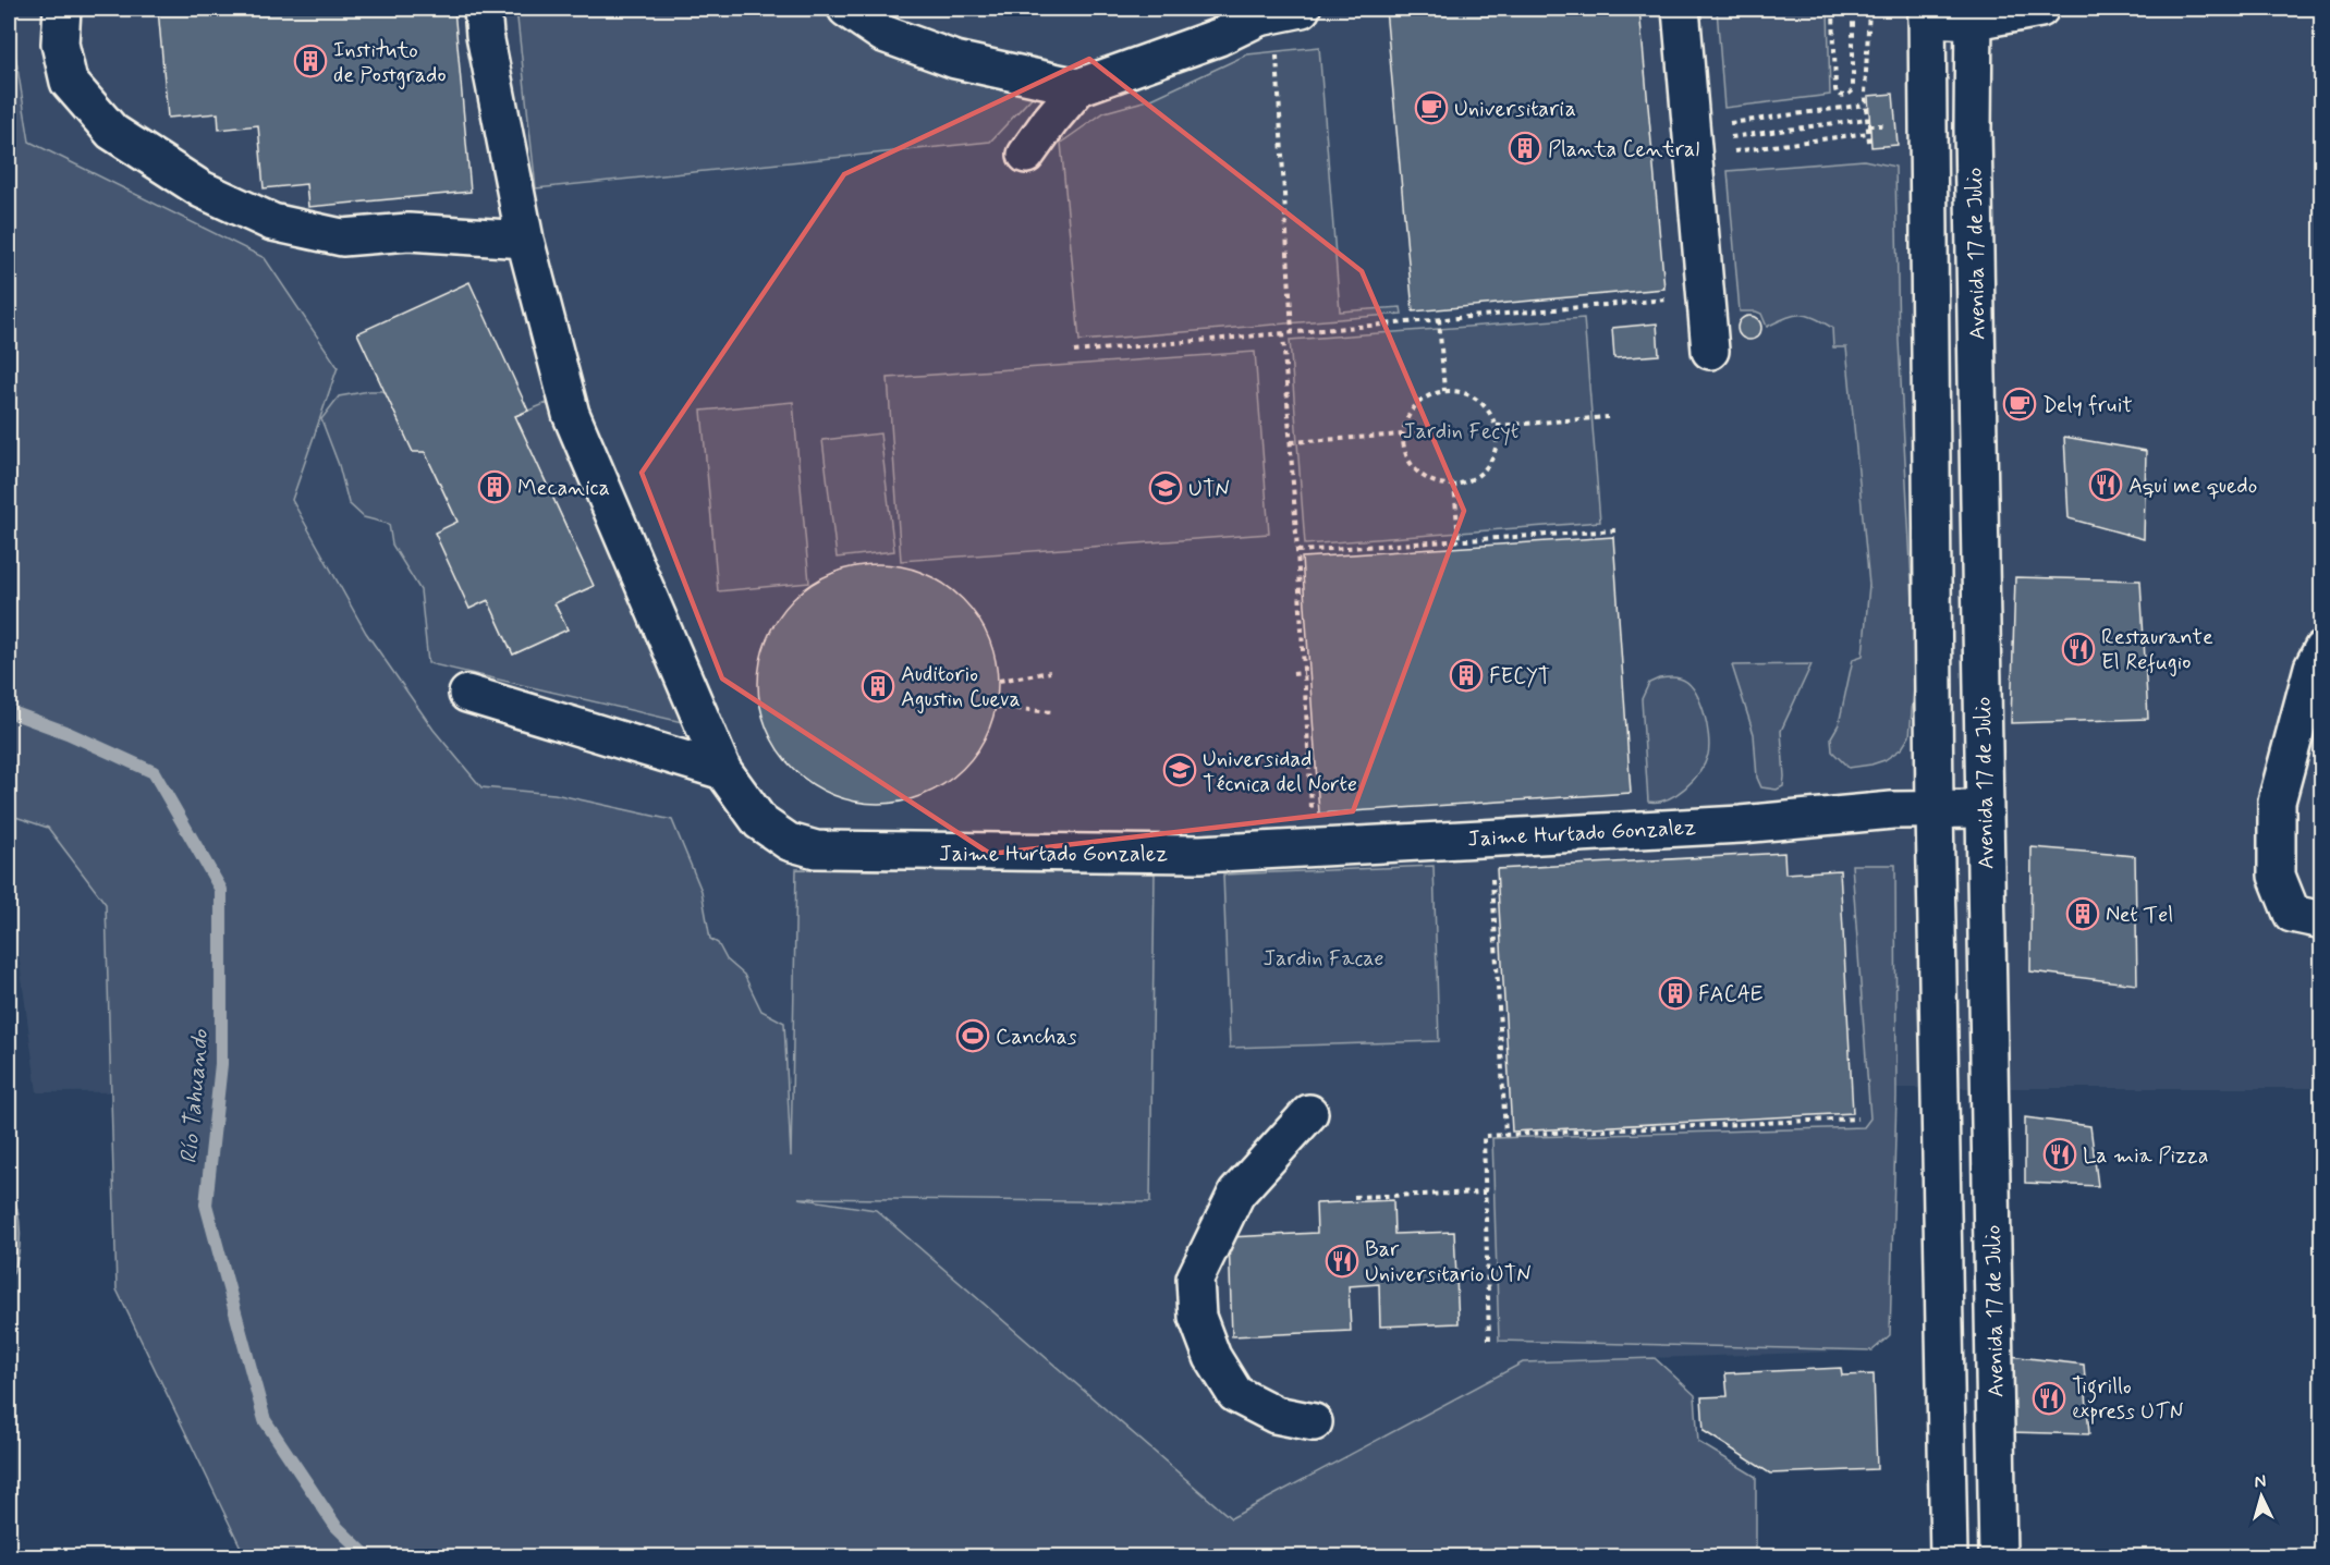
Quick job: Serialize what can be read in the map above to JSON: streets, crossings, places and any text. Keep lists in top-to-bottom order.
{
  "streets": {
    "main road": ["Avenida 17 de Julio", "Jaime Hurtado Gonzalez"]
  },
  "crossings": [
    ["Avenida 17 de Julio", "Jaime Hurtado Gonzalez"]
  ],
  "water": ["Río Tahuando"],
  "parks": ["Jardin Fecyt", "Jardin Facae"],
  "places": {
    "building": [
      "Instituto de Postgrado",
      "Planta Central",
      "Mecanica",
      "FECYT",
      "Auditorio Agustin Cueva",
      "Net Tel",
      "FACAE"
    ],
    "cafe": ["Universitaria", "Dely fruit"],
    "restaurant": [
      "Aqui me quedo",
      "Restaurante El Refugio",
      "La mia Pizza",
      "Bar Universitario UTN",
      "Tigrillo express UTN"
    ],
    "school or university": ["UTN", "Universidad Técnica del Norte"],
    "sports": ["Canchas"]
  },
  "north": "top"
}
